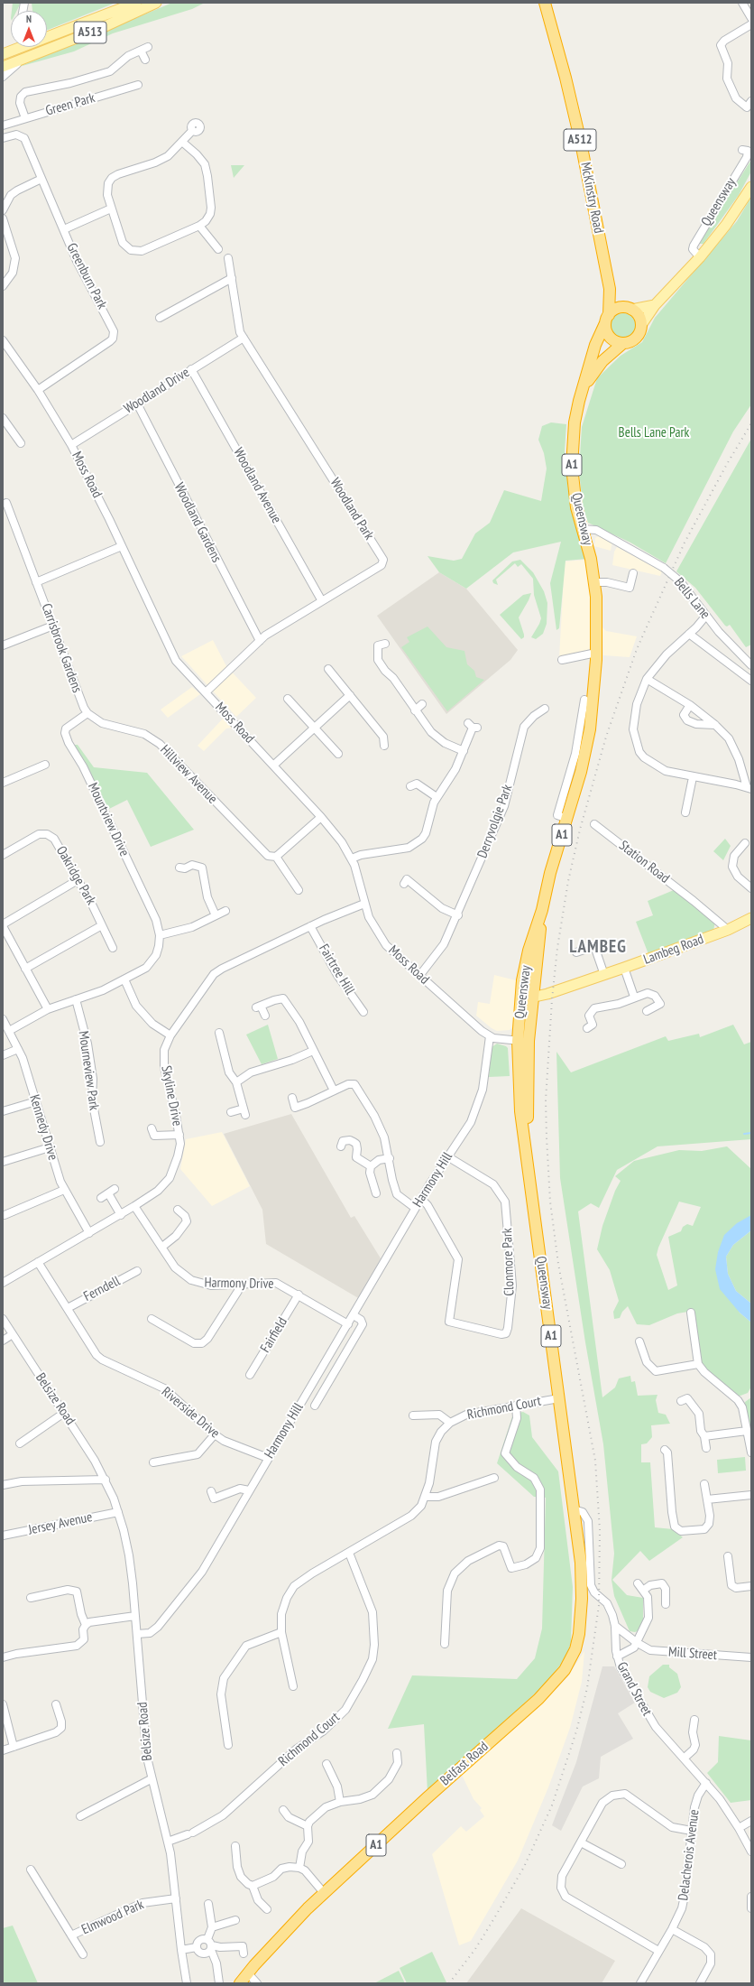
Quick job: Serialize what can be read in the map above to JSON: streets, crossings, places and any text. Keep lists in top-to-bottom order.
{
  "streets": {
    "highway": [
      "A512",
      "McKinstry Road",
      "Queensway",
      "A1",
      "Belfast Road"
    ],
    "main road": ["A513", "Lambeg Road"],
    "street": [
      "Green Park",
      "Greenburn Park",
      "Woodland Drive",
      "Moss Road",
      "Woodland Avenue",
      "Woodland Park",
      "Woodland Gardens",
      "Bells Lane",
      "Carrisbrook Gardens",
      "Hillview Avenue",
      "Mountview Drive",
      "Derryvolgie Park",
      "Station Road",
      "Oakridge Park",
      "Fairtree Hill",
      "Mourneview Park",
      "Skyline Drive",
      "Kennedy Drive",
      "Harmony Hill",
      "Clonmore Park",
      "Harmony Drive",
      "Ferndell",
      "Fairfield",
      "Belsize Road",
      "Richmond Court",
      "Riverside Drive",
      "Jersey Avenue",
      "Mill Street",
      "Grand Street",
      "Delacherois Avenue",
      "Elmwood Park"
    ]
  },
  "crossings": [
    ["McKinstry Road", "Queensway"],
    ["McKinstry Road", "A1"],
    ["Queensway", "A1"],
    ["Queensway", "Bells Lane"],
    ["Queensway", "Lambeg Road"],
    ["Queensway", "Richmond Court"],
    ["Queensway", "Grand Street"],
    ["Queensway", "Belfast Road"],
    ["Greenburn Park", "Moss Road"],
    ["Woodland Drive", "Moss Road"],
    ["Woodland Drive", "Woodland Avenue"],
    ["Woodland Drive", "Woodland Park"],
    ["Woodland Drive", "Woodland Gardens"],
    ["Moss Road", "Woodland Park"],
    ["Moss Road", "Derryvolgie Park"],
    ["Moss Road", "Skyline Drive"],
    ["Moss Road", "Harmony Hill"],
    ["Woodland Avenue", "Woodland Park"],
    ["Woodland Park", "Woodland Gardens"],
    ["Carrisbrook Gardens", "Hillview Avenue"],
    ["Carrisbrook Gardens", "Mountview Drive"],
    ["Hillview Avenue", "Mountview Drive"],
    ["Mountview Drive", "Mourneview Park"],
    ["Mountview Drive", "Kennedy Drive"],
    ["Station Road", "Lambeg Road"],
    ["Fairtree Hill", "Skyline Drive"],
    ["Skyline Drive", "Kennedy Drive"],
    ["Skyline Drive", "Harmony Drive"],
    ["Skyline Drive", "Riverside Drive"],
    ["Harmony Hill", "Clonmore Park"],
    ["Harmony Hill", "Harmony Drive"],
    ["Harmony Hill", "Belsize Road"],
    ["Harmony Hill", "Riverside Drive"],
    ["Harmony Drive", "Fairfield"],
    ["Ferndell", "Riverside Drive"],
    ["Belsize Road", "Richmond Court"],
    ["Belsize Road", "Jersey Avenue"],
    ["Belsize Road", "Elmwood Park"],
    ["Mill Street", "Grand Street"],
    ["Grand Street", "Belfast Road"],
    ["Grand Street", "Delacherois Avenue"]
  ],
  "districts": ["LAMBEG"],
  "parks": ["Bells Lane Park"],
  "north": "top"
}
